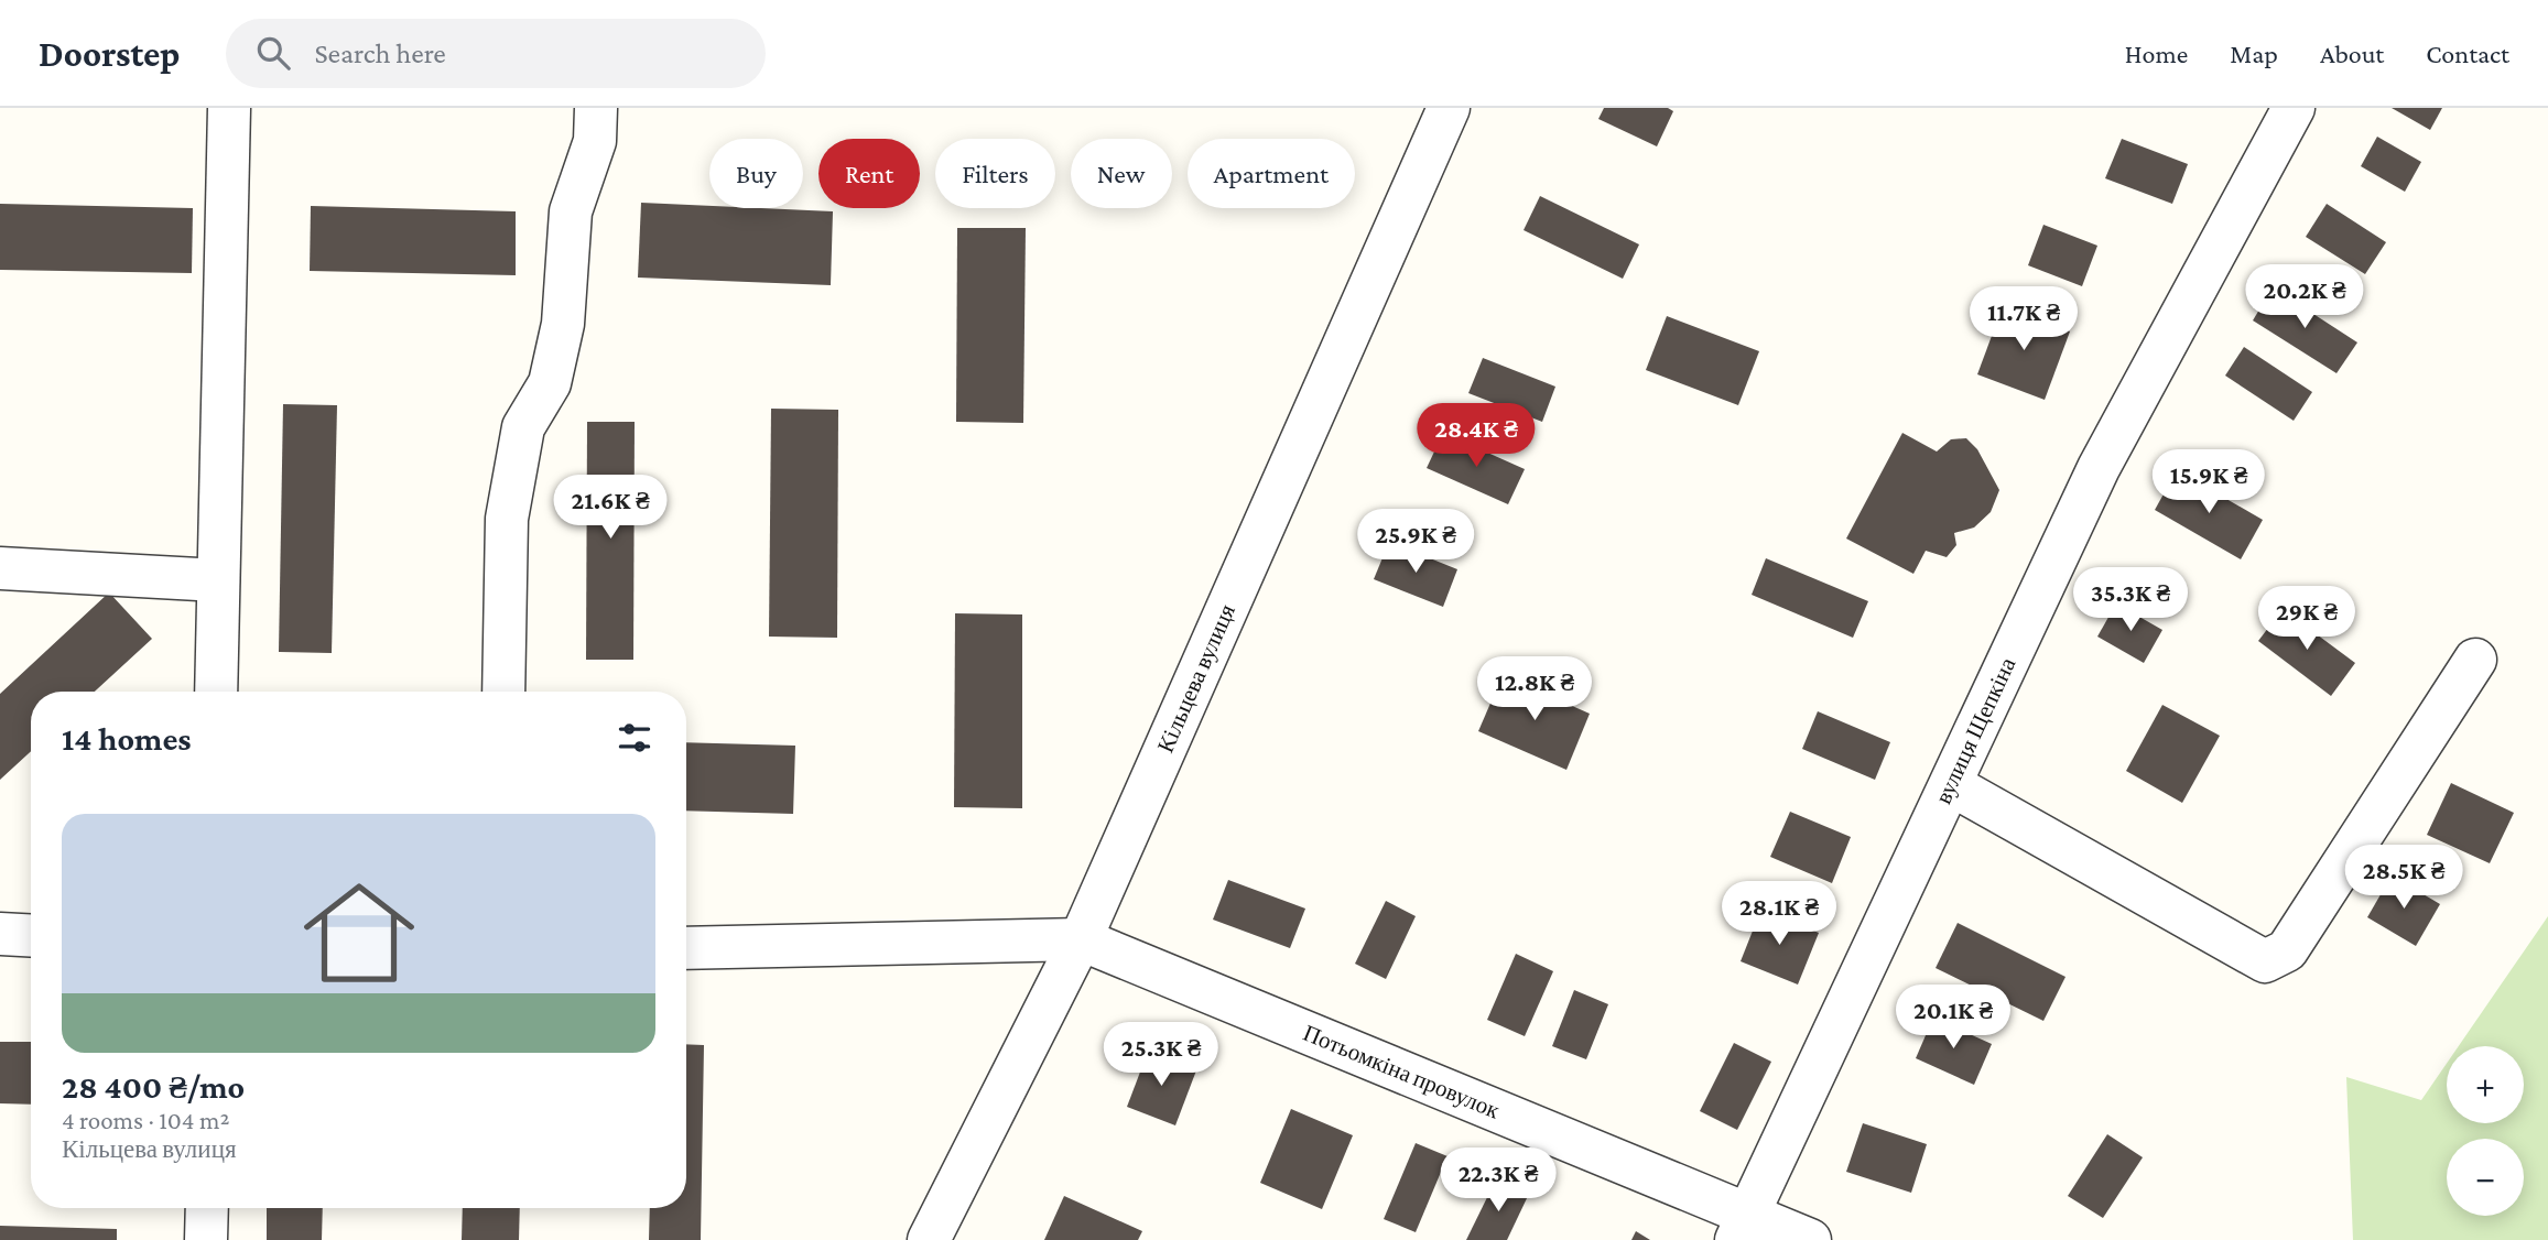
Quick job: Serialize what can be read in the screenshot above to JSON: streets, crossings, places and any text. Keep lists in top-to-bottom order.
{
  "streets": {
    "street": ["Кільцева вулиця", "вулиця Щепкіна", "Потьомкіна провулок"]
  },
  "crossings": [
    ["Кільцева вулиця", "Потьомкіна провулок"],
    ["вулиця Щепкіна", "Потьомкіна провулок"]
  ],
  "page": {
    "header": "Doorstep",
    "search": "Search here",
    "nav": [
      "Home",
      "Map",
      "About",
      "Contact"
    ],
    "chip": [
      "Buy",
      "Rent",
      "Filters",
      "New",
      "Apartment"
    ],
    "price": [
      "20.2K ₴",
      "11.7K ₴",
      "28.4K ₴",
      "15.9K ₴",
      "21.6K ₴",
      "25.9K ₴",
      "35.3K ₴",
      "29K ₴",
      "12.8K ₴",
      "28.5K ₴",
      "28.1K ₴",
      "20.1K ₴",
      "25.3K ₴",
      "22.3K ₴"
    ],
    "heading": "14 homes",
    "list": [
      {
        "name": "28 400 ₴/mo",
        "note": "4 rooms · 104 m² · Кільцева вулиця"
      }
    ],
    "map_buttons": ["+", "−"]
  }
}
